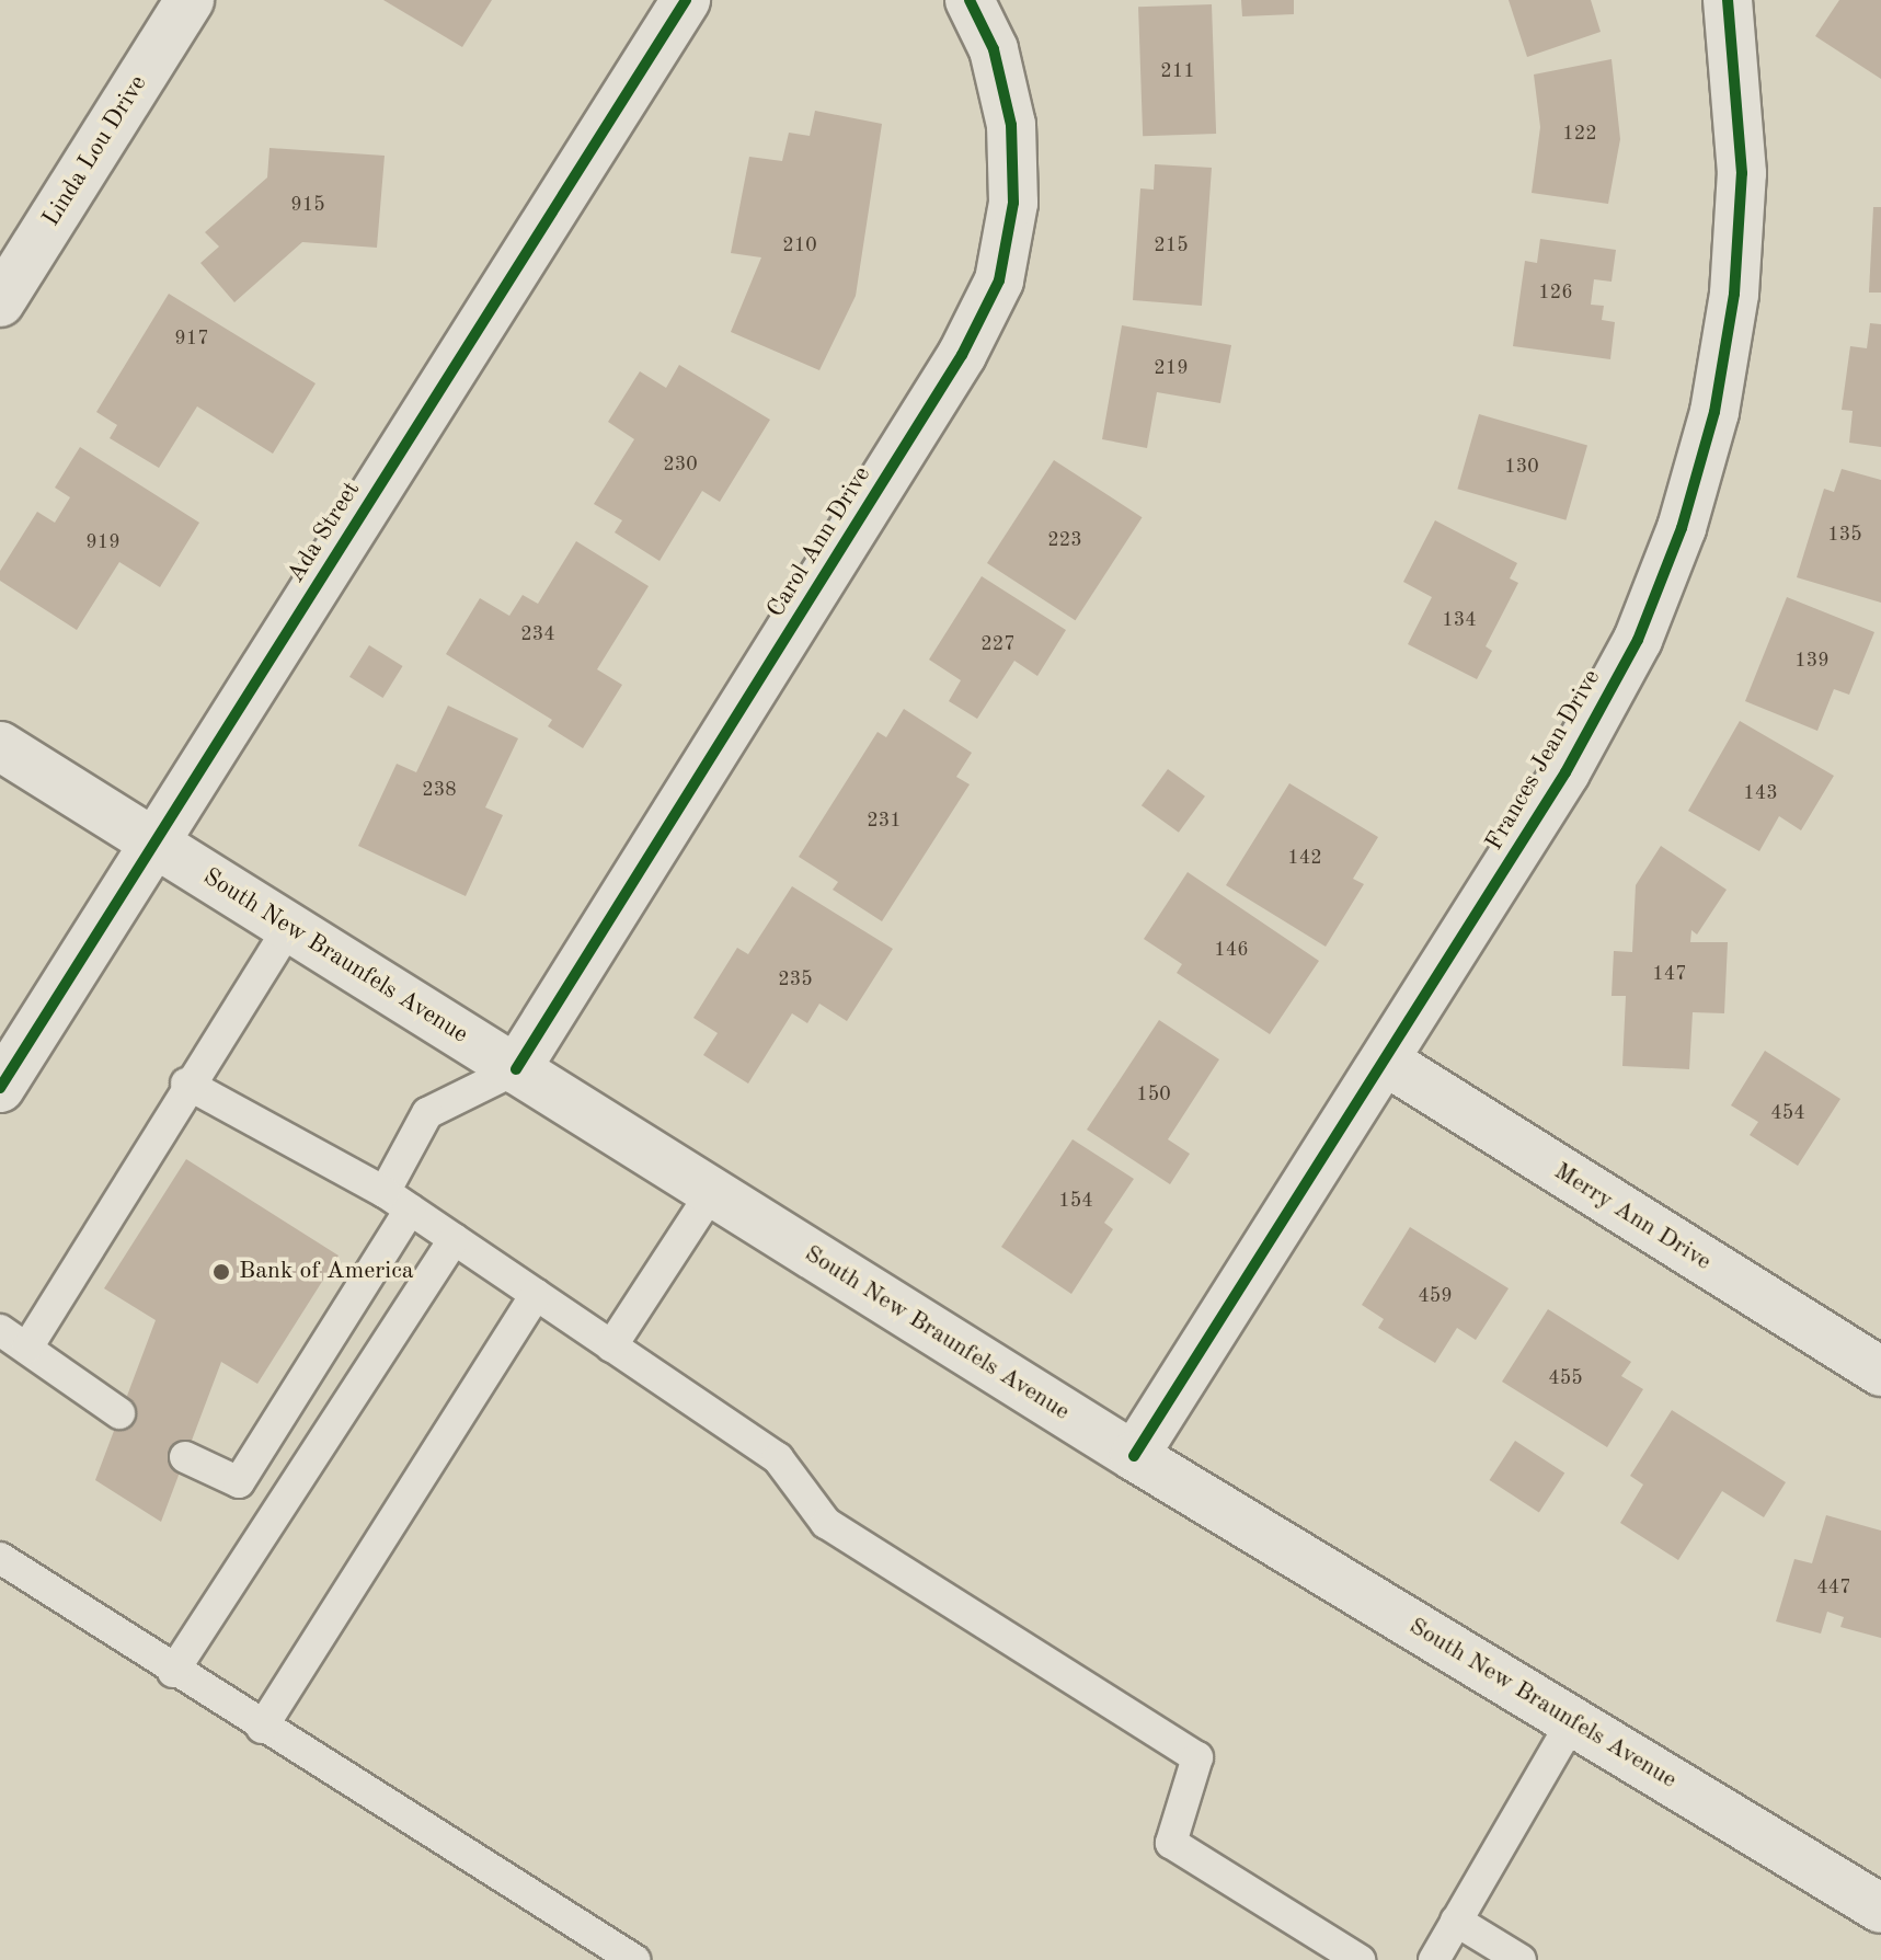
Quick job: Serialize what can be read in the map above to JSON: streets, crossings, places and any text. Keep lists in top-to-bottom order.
{
  "streets": {
    "street": [
      "Linda Lou Drive",
      "Ada Street",
      "Carol Ann Drive",
      "Frances Jean Drive",
      "South New Braunfels Avenue",
      "Merry Ann Drive"
    ]
  },
  "crossings": [
    ["Ada Street", "South New Braunfels Avenue"],
    ["Carol Ann Drive", "South New Braunfels Avenue"],
    ["Frances Jean Drive", "South New Braunfels Avenue"],
    ["Frances Jean Drive", "Merry Ann Drive"]
  ],
  "places": ["Bank of America"],
  "house_numbers": [
    "211",
    "122",
    "915",
    "210",
    "215",
    "126",
    "917",
    "219",
    "230",
    "130",
    "135",
    "223",
    "919",
    "134",
    "234",
    "227",
    "139",
    "238",
    "143",
    "231",
    "142",
    "146",
    "147",
    "235",
    "150",
    "454",
    "154",
    "459",
    "455",
    "447"
  ]
}
